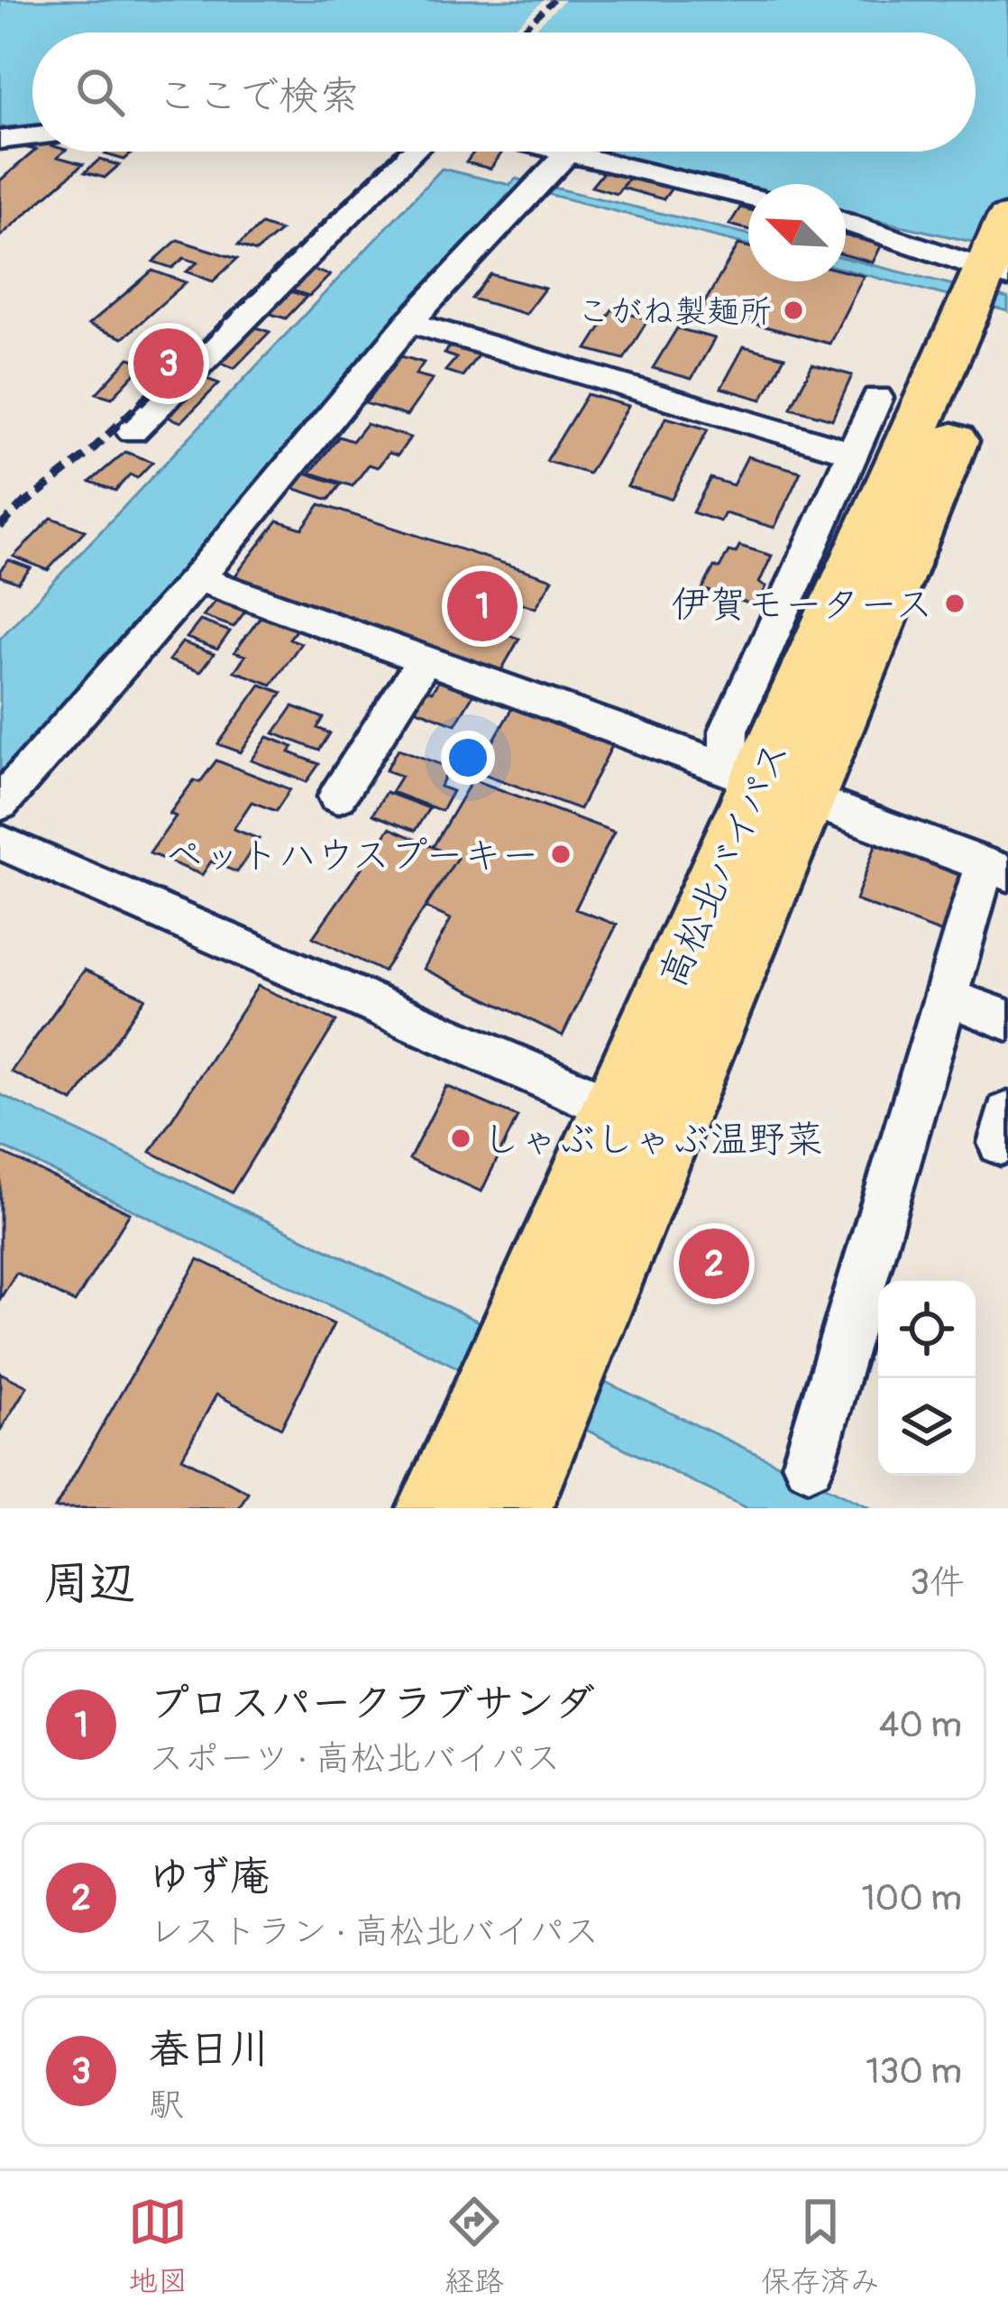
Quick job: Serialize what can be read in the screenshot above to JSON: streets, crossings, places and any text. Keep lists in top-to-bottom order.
{
  "streets": {
    "highway": ["高松北バイパス"]
  },
  "places": [
    "こがね製麺所",
    "伊賀モータース",
    "ペットハウスプーキー",
    "しゃぶしゃぶ温野菜"
  ],
  "north": "top left",
  "page": {
    "search": "ここで検索",
    "pins": ["3", "1", "2"],
    "heading": ["周辺", "3件"],
    "list": [
      {
        "mark": "1",
        "name": "プロスパークラブサンダ",
        "note": "スポーツ · 高松北バイパス",
        "value": "40 m"
      },
      {
        "mark": "2",
        "name": "ゆず庵",
        "note": "レストラン · 高松北バイパス",
        "value": "100 m"
      },
      {
        "mark": "3",
        "name": "春日川",
        "note": "駅",
        "value": "130 m"
      }
    ],
    "nav": ["地図", "経路", "保存済み"]
  }
}
